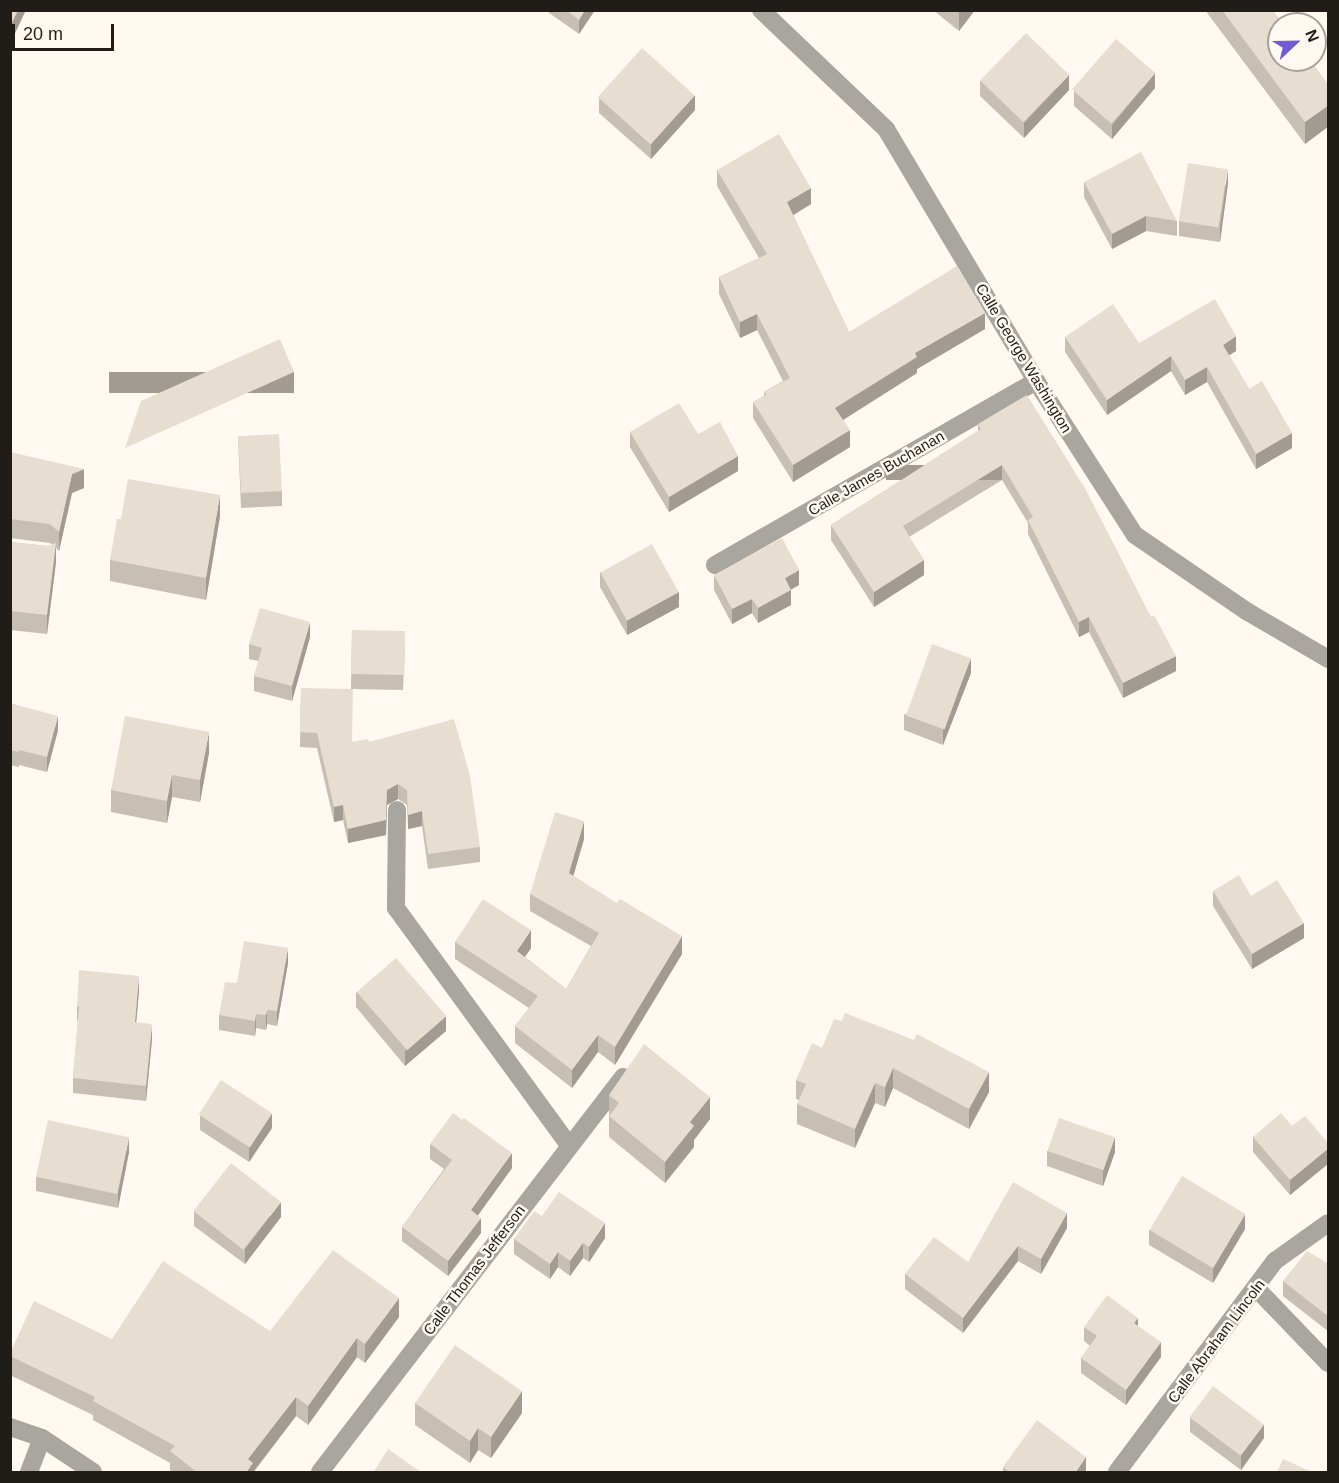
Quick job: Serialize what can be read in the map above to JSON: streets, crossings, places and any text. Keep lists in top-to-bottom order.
{
  "streets": {
    "street": [
      "Calle George Washington",
      "Calle James Buchanan",
      "Calle Thomas Jefferson",
      "Calle Abraham Lincoln"
    ]
  },
  "crossings": [
    ["Calle George Washington", "Calle James Buchanan"]
  ],
  "scale_bar": "20 m",
  "north": "right"
}
